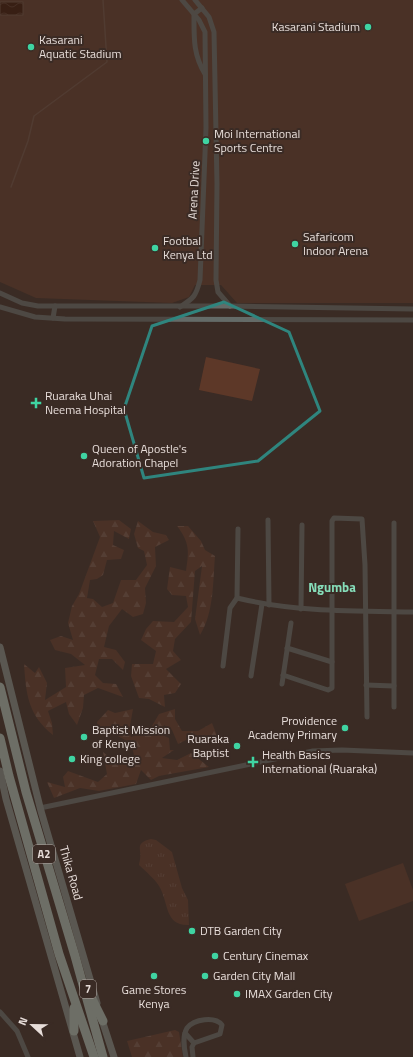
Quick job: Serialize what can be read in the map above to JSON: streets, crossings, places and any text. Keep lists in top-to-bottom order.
{
  "streets": {
    "highway": ["A2", "Thika Road", "7"],
    "street": ["Arena Drive"]
  },
  "crossings": [
    ["Thika Road", "7"]
  ],
  "districts": ["Ngumba"],
  "places": {
    "other": [
      "Kasarani Stadium",
      "Kasarani Aquatic Stadium",
      "Moi International Sports Centre",
      "Safaricom Indoor Arena",
      "Footbal Kenya Ltd",
      "Queen of Apostle's Adoration Chapel",
      "Providence Academy Primary",
      "Baptist Mission of Kenya",
      "Ruaraka Baptist",
      "King college",
      "DTB Garden City",
      "Century Cinemax",
      "Game Stores Kenya",
      "Garden City Mall",
      "IMAX Garden City"
    ],
    "health": ["Ruaraka Uhai Neema Hospital", "Health Basics International (Ruaraka)"]
  },
  "north": "left"
}
